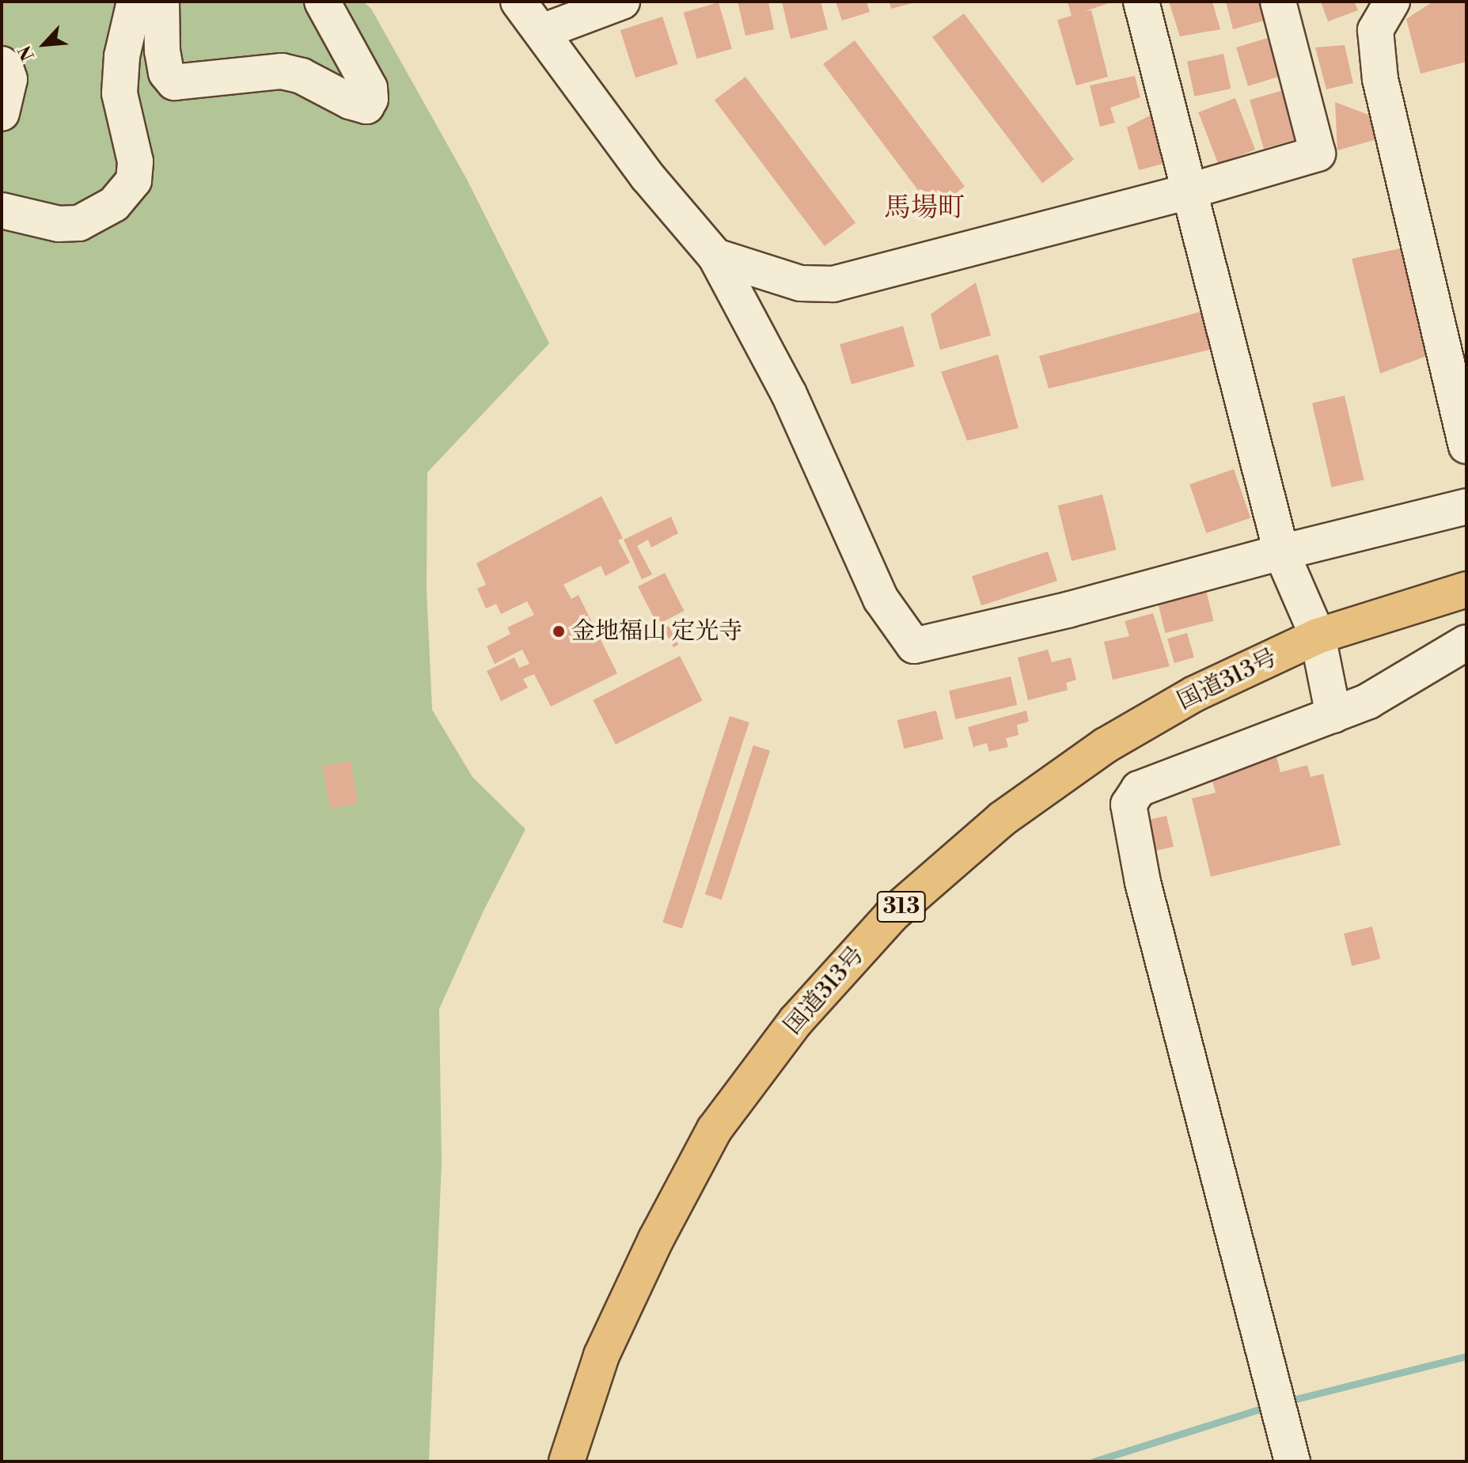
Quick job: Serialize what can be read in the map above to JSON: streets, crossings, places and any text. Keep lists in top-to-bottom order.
{
  "streets": {
    "highway": ["国道313号", "313"]
  },
  "districts": ["馬場町"],
  "places": ["金地福山 定光寺"],
  "north": "bottom left"
}
